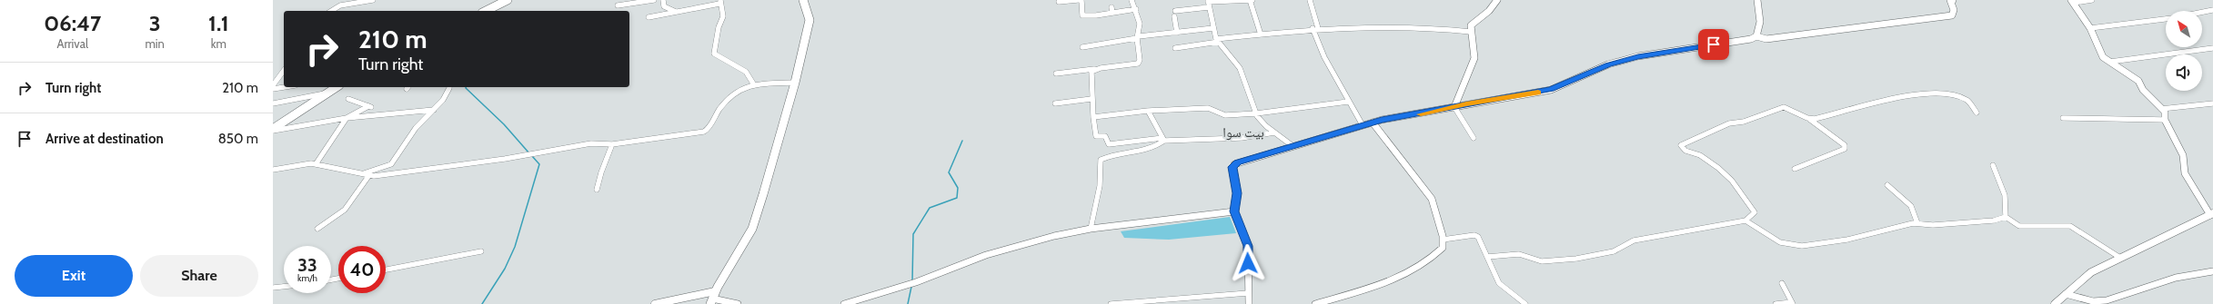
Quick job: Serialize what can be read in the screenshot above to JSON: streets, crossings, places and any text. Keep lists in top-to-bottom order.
{
  "districts": ["بيت سوا"],
  "north": "top left",
  "page": {
    "eta": [
      "06:47",
      "Arrival",
      "3",
      "min",
      "1.1",
      "km"
    ],
    "turn": ["210 m", "Turn right"],
    "list": [
      {
        "name": "Turn right",
        "value": "210 m"
      },
      {
        "name": "Arrive at destination",
        "value": "850 m"
      }
    ],
    "speed": "33 km/h",
    "limit": "40",
    "buttons": ["Exit", "Share"]
  }
}
